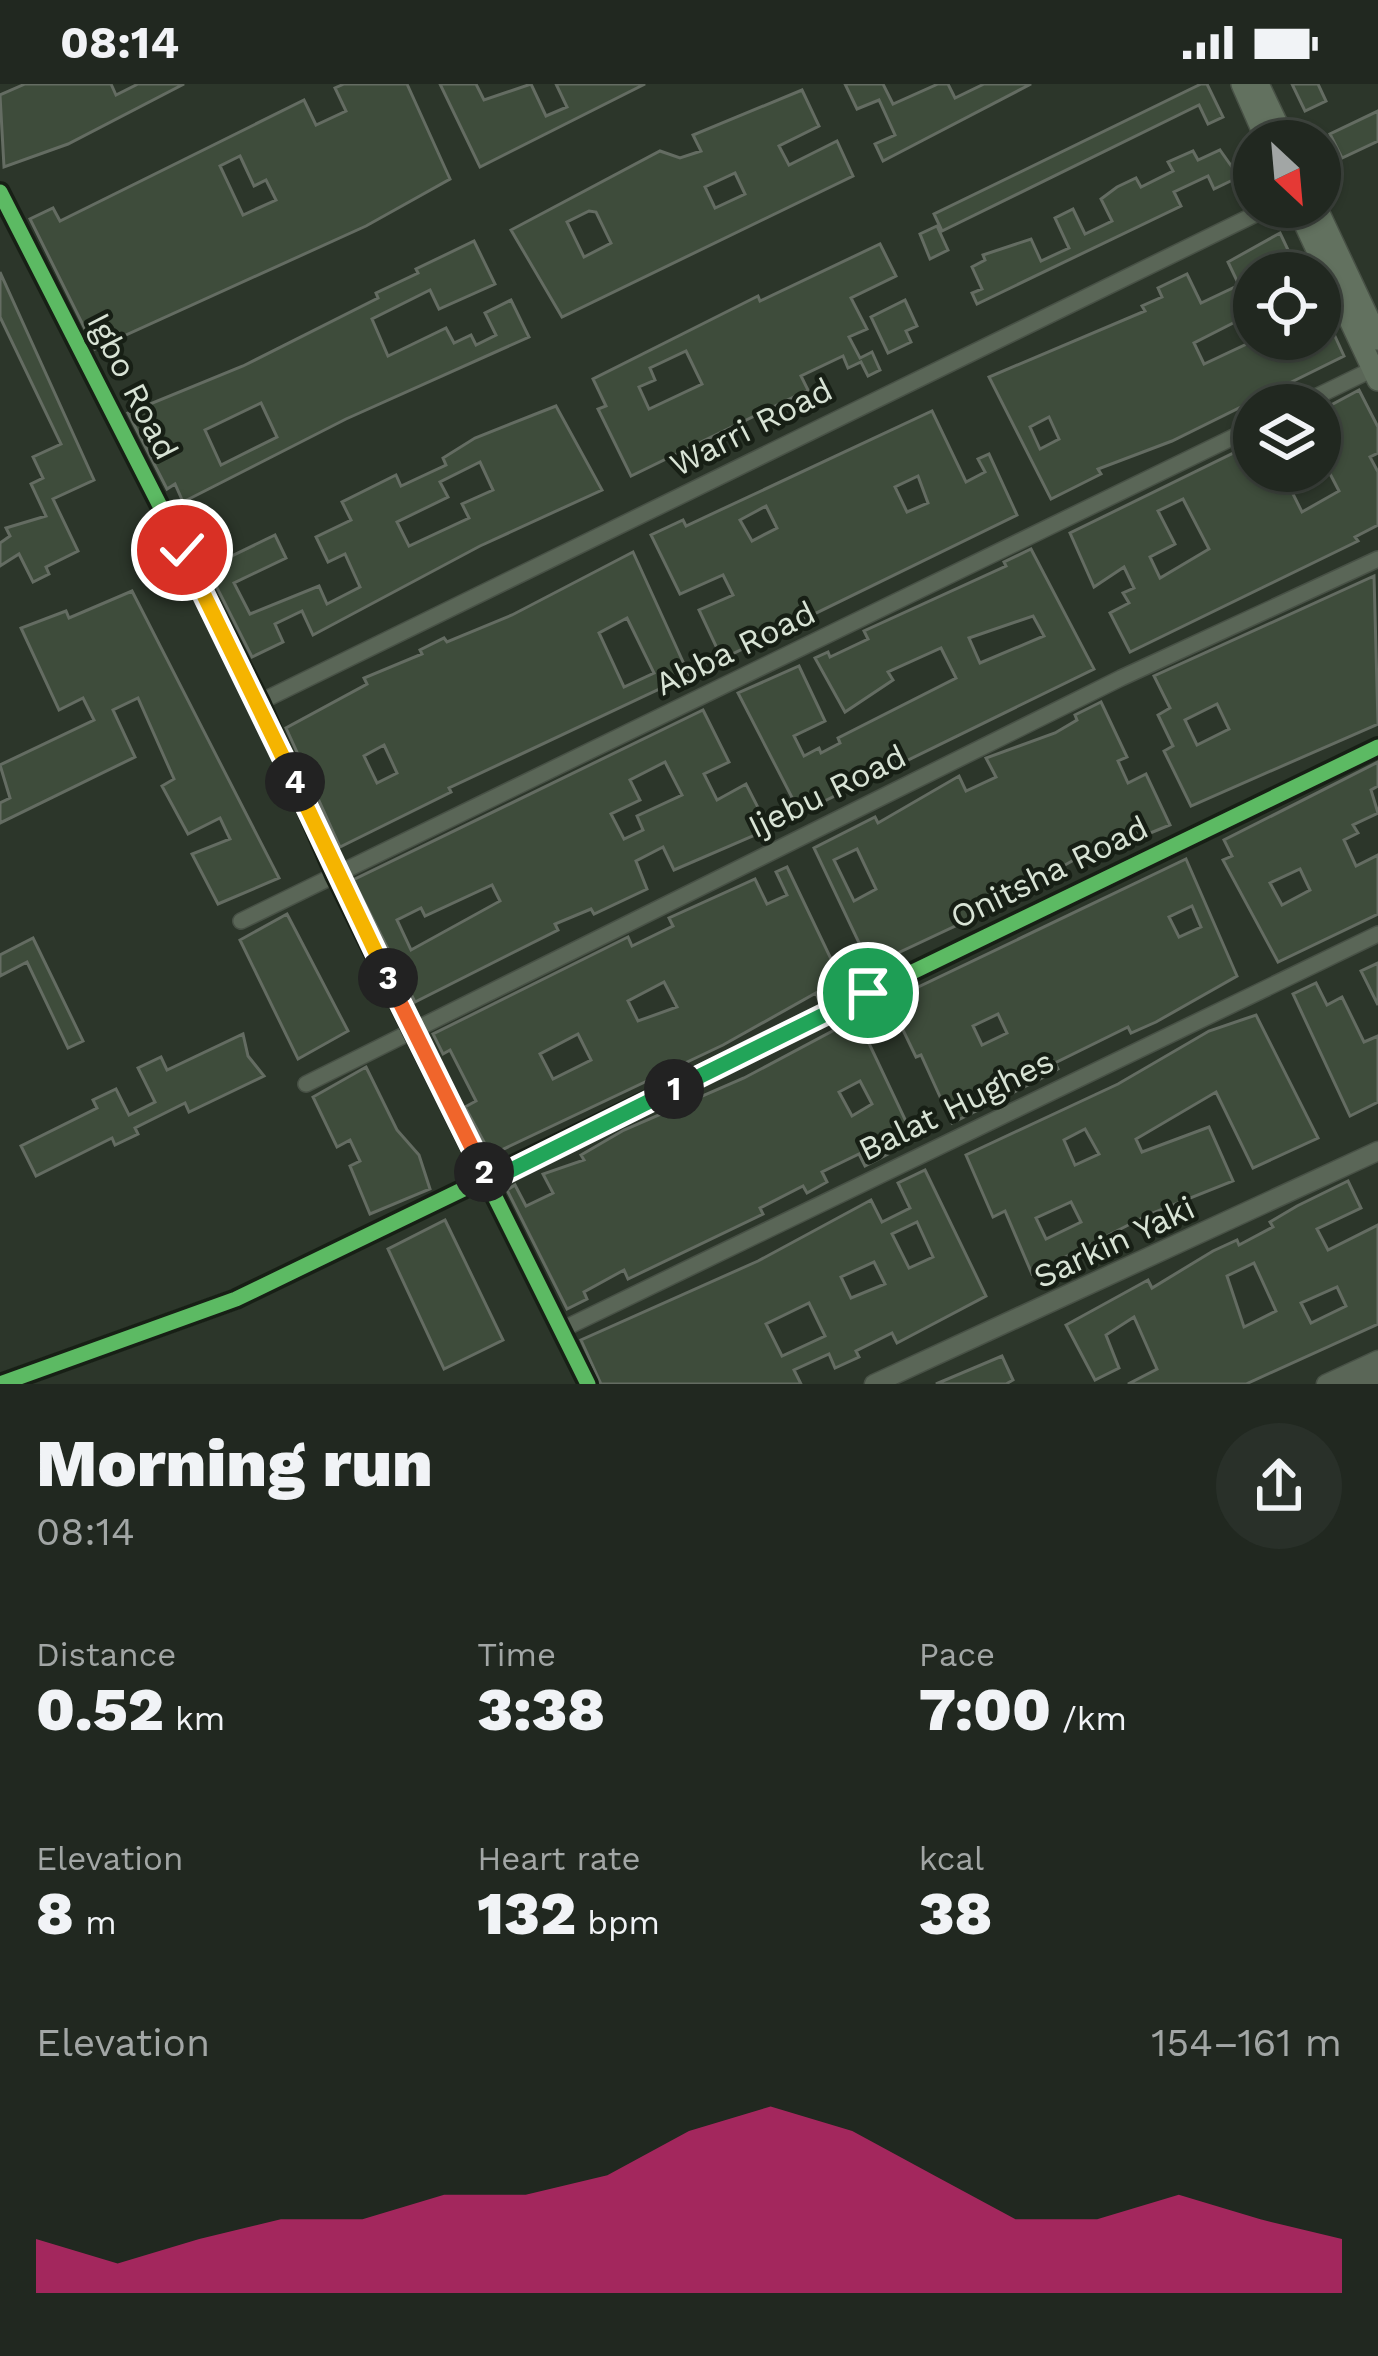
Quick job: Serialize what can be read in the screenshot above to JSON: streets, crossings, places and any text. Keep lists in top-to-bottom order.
{
  "streets": {
    "street": [
      "Igbo Road",
      "Warri Road",
      "Abba Road",
      "Ijebu Road",
      "Onitsha Road",
      "Balat Hughes",
      "Sarkin Yaki"
    ]
  },
  "crossings": [
    ["Igbo Road", "Warri Road"],
    ["Igbo Road", "Abba Road"],
    ["Igbo Road", "Ijebu Road"],
    ["Igbo Road", "Onitsha Road"],
    ["Igbo Road", "Balat Hughes"]
  ],
  "north": "bottom right",
  "page": {
    "status": "08:14",
    "pins": [
      "4",
      "3",
      "1",
      "2"
    ],
    "heading": ["Morning run", "08:14"],
    "stats": [
      ["Distance", "0.52 km"],
      ["Time", "3:38"],
      ["Pace", "7:00 /km"],
      ["Elevation", "8 m"],
      ["Heart rate", "132 bpm"],
      ["kcal", "38"]
    ],
    "chart": ["Elevation", "154–161 m"]
  }
}
